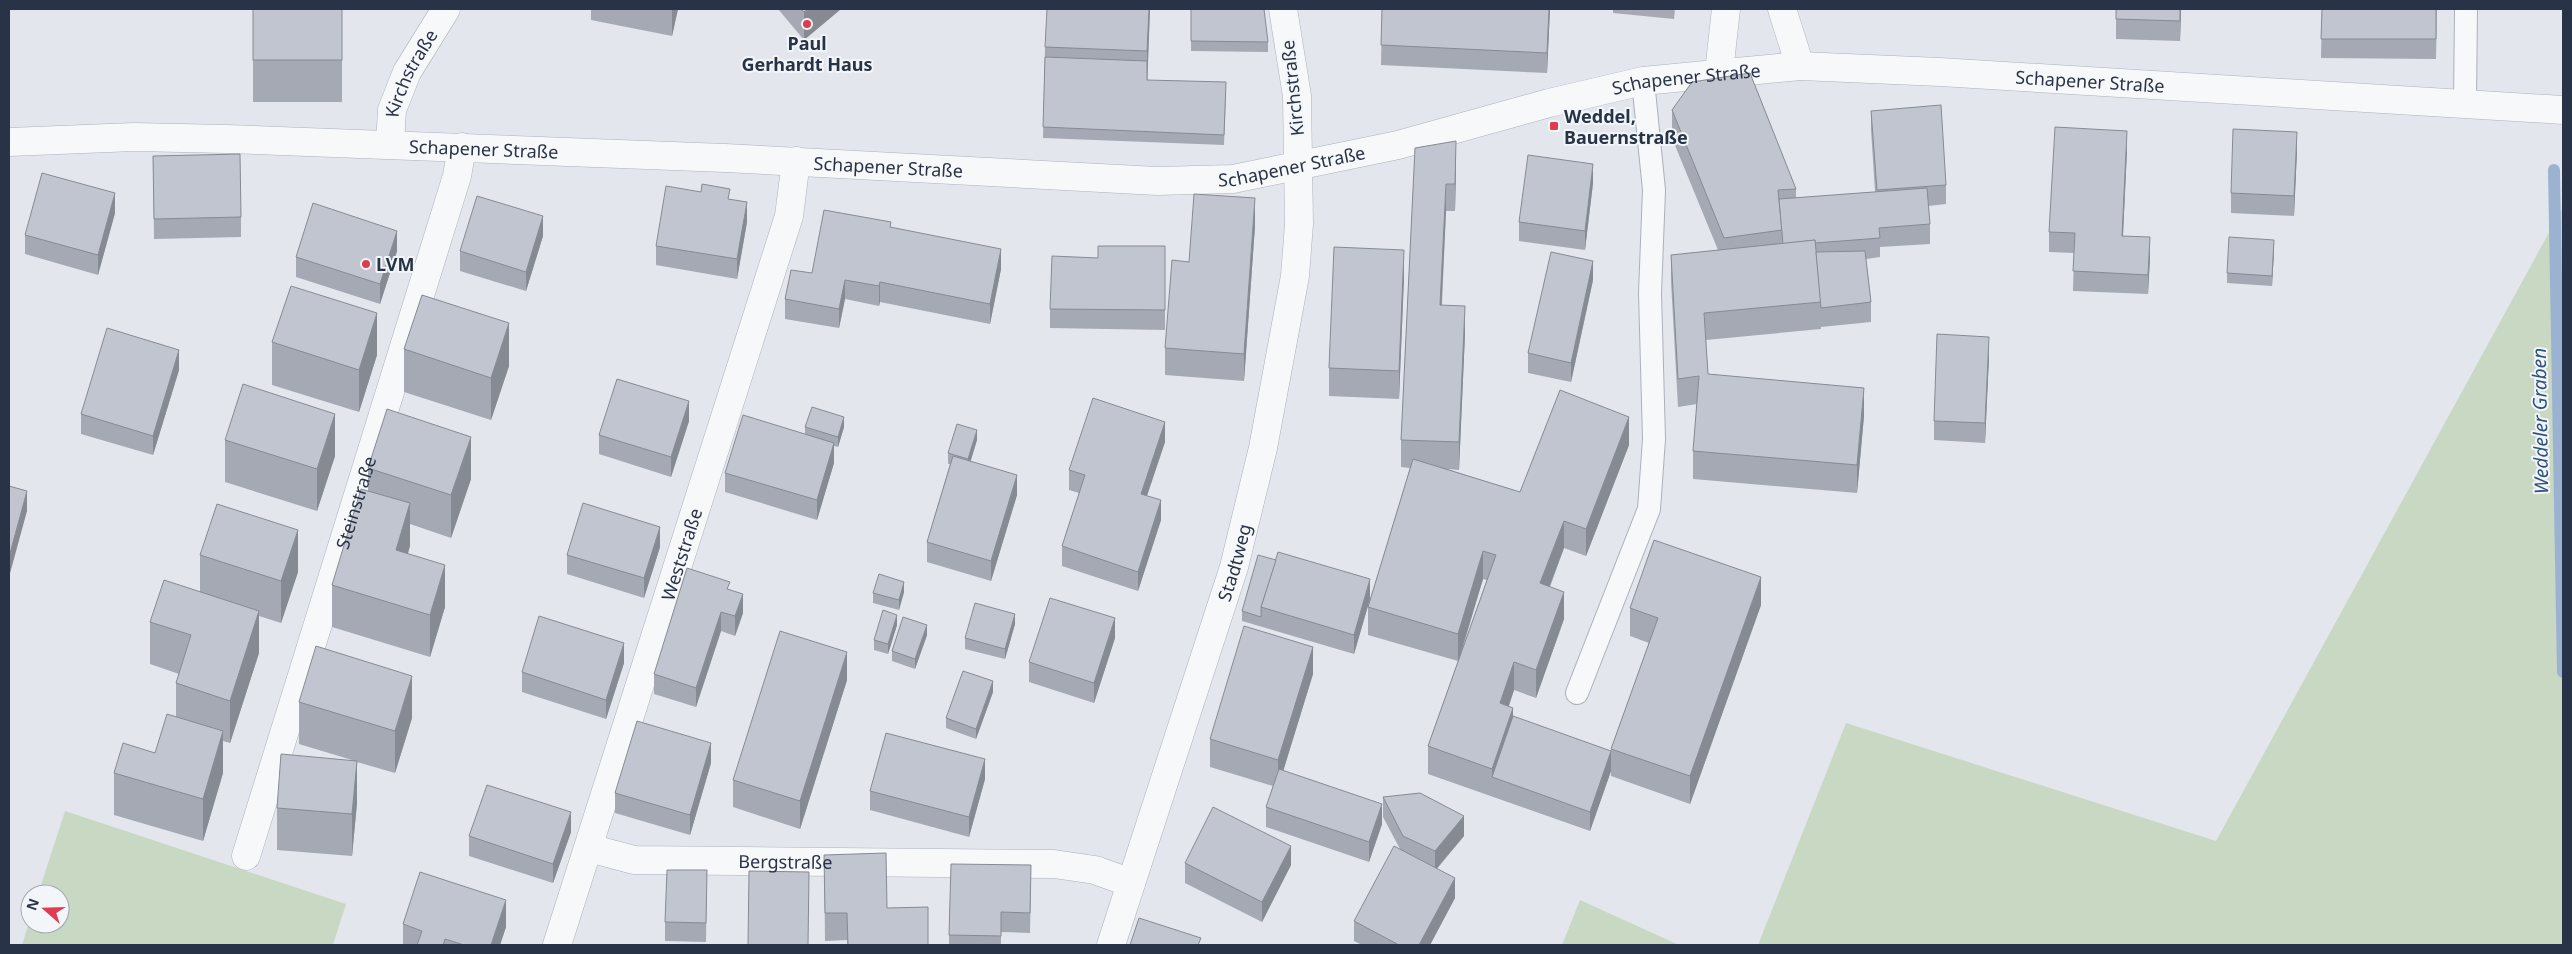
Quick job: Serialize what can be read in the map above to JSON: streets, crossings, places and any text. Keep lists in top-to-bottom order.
{
  "streets": {
    "street": [
      "Kirchstraße",
      "Schapener Straße",
      "Steinstraße",
      "Weststraße",
      "Stadtweg",
      "Bergstraße"
    ]
  },
  "crossings": [
    ["Kirchstraße", "Schapener Straße"],
    ["Kirchstraße", "Stadtweg"],
    ["Schapener Straße", "Steinstraße"],
    ["Schapener Straße", "Weststraße"],
    ["Schapener Straße", "Stadtweg"],
    ["Weststraße", "Bergstraße"],
    ["Stadtweg", "Bergstraße"]
  ],
  "water": ["Weddeler Graben"],
  "places": {
    "other": ["Paul Gerhardt Haus", "LVM"],
    "transit": ["Weddel, Bauernstraße"]
  },
  "north": "left"
}
